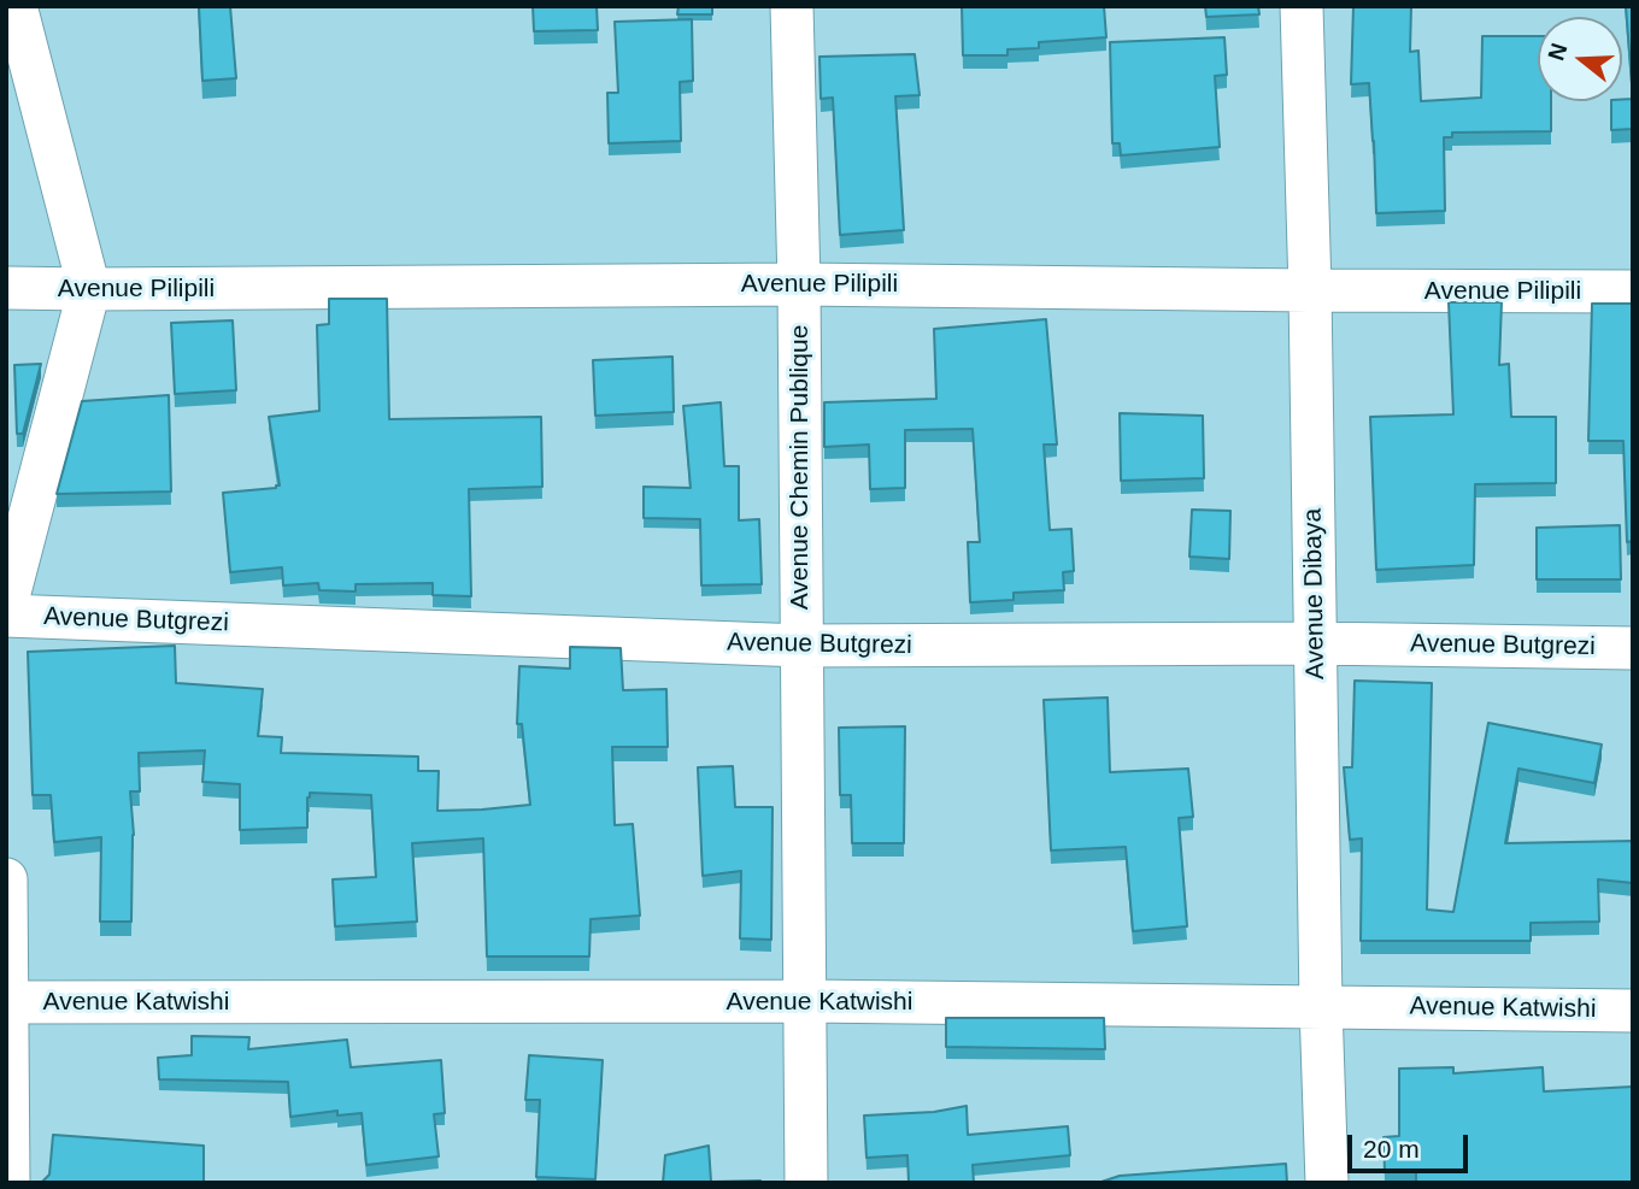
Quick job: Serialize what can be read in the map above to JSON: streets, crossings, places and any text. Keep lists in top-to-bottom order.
{
  "streets": {
    "street": [
      "Avenue Pilipili",
      "Avenue Chemin Publique",
      "Avenue Dibaya",
      "Avenue Butgrezi",
      "Avenue Katwishi"
    ]
  },
  "crossings": [
    ["Avenue Pilipili", "Avenue Chemin Publique"],
    ["Avenue Pilipili", "Avenue Dibaya"],
    ["Avenue Chemin Publique", "Avenue Butgrezi"],
    ["Avenue Chemin Publique", "Avenue Katwishi"],
    ["Avenue Dibaya", "Avenue Butgrezi"],
    ["Avenue Dibaya", "Avenue Katwishi"]
  ],
  "scale_bar": "20 m",
  "north": "left"
}
